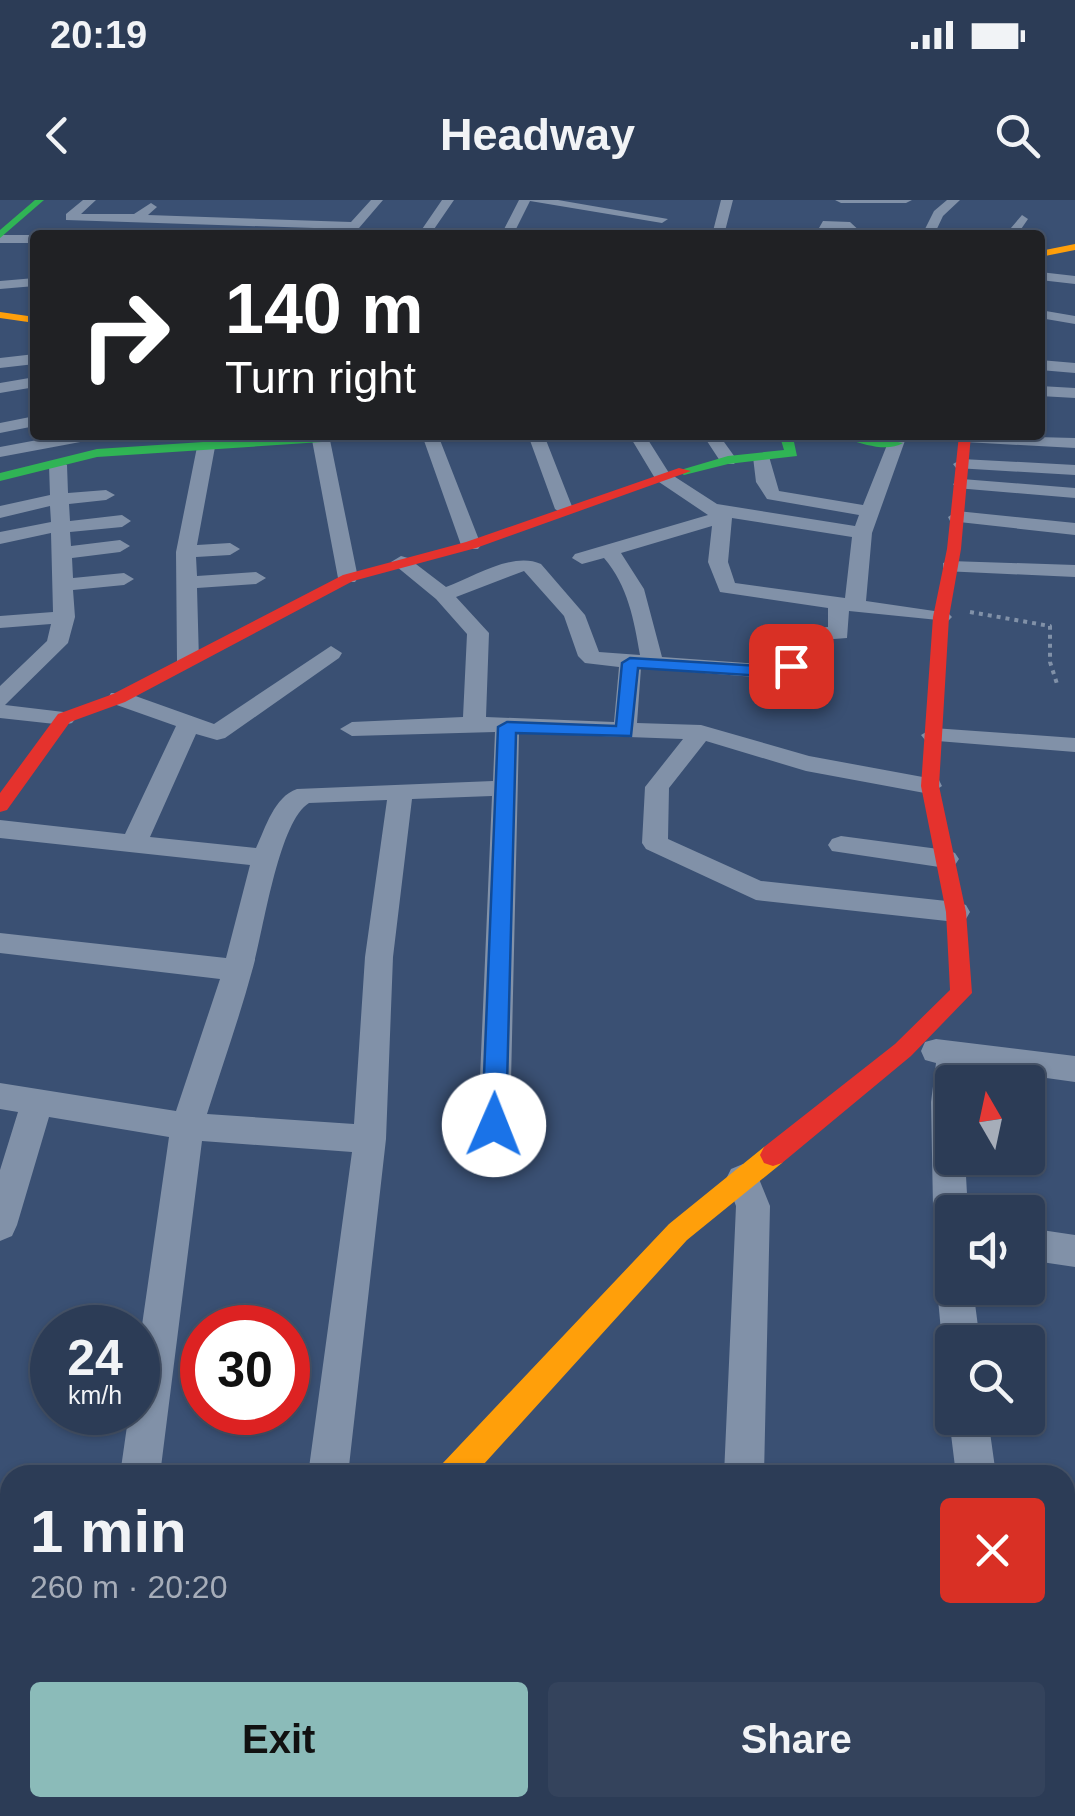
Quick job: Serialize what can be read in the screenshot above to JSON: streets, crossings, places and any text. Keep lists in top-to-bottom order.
{
  "north": "top",
  "page": {
    "status": "20:19",
    "header": "Headway",
    "turn": ["140 m", "Turn right"],
    "speed": "24 km/h",
    "limit": "30",
    "heading": ["1 min", "260 m · 20:20"],
    "buttons": ["Exit", "Share"]
  }
}
